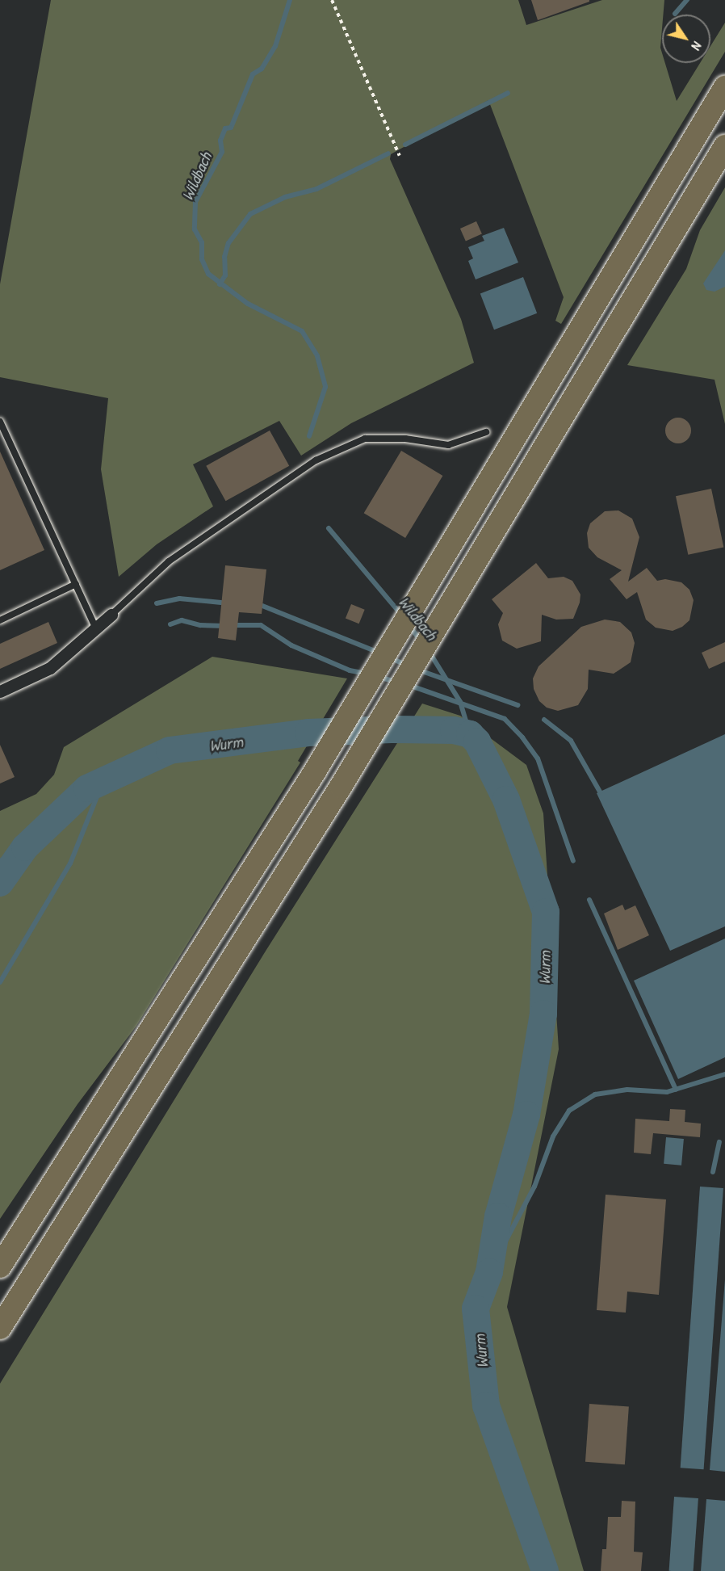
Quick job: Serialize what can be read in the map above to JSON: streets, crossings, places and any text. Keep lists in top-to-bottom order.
{
  "water": ["Wildbach", "Wurm"],
  "north": "bottom right"
}
